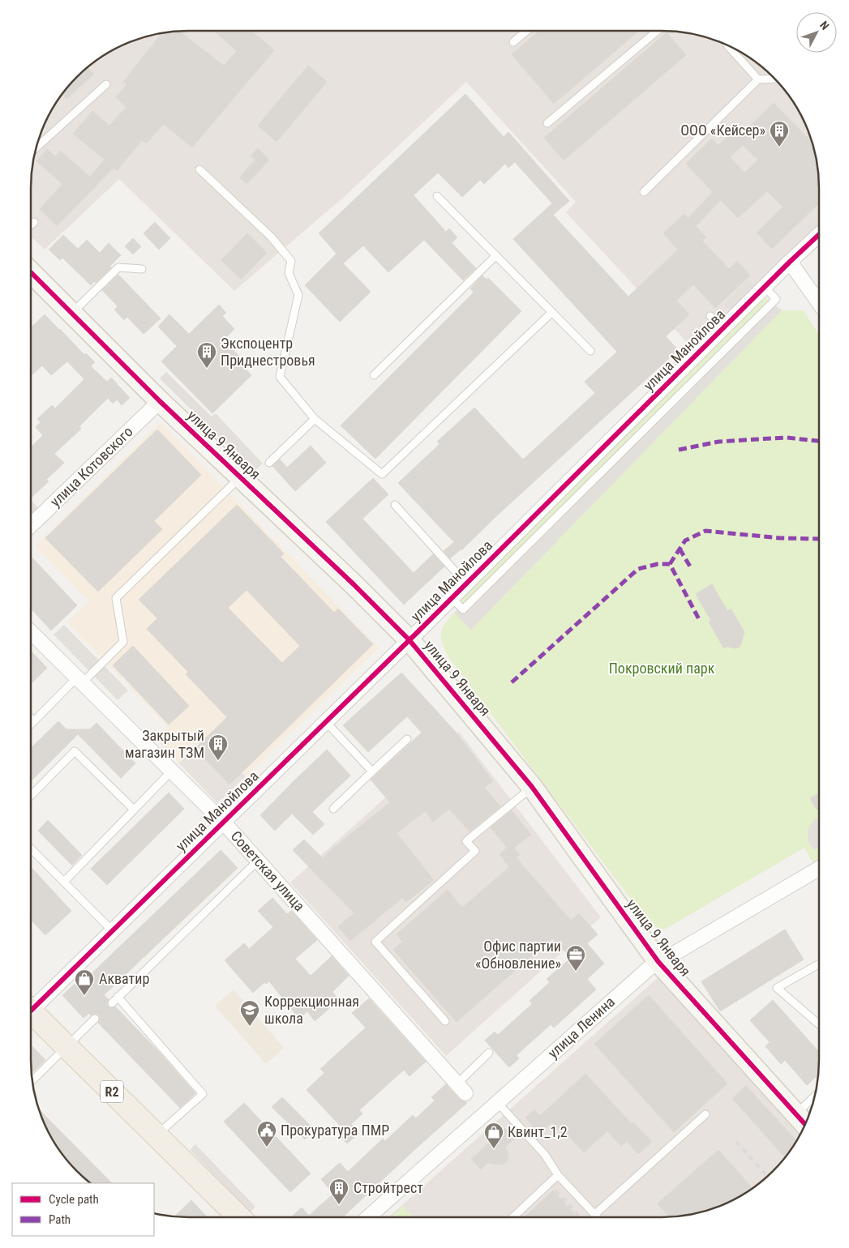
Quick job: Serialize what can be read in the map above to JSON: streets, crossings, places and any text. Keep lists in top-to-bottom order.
{
  "streets": {
    "main road": ["R2"],
    "street": [
      "улица Манойлова",
      "улица 9 Января",
      "улица Котовского",
      "Советская улица",
      "улица Ленина"
    ]
  },
  "crossings": [
    ["улица Манойлова", "улица 9 Января"],
    ["улица Манойлова", "Советская улица"],
    ["улица 9 Января", "улица Котовского"],
    ["улица 9 Января", "улица Ленина"]
  ],
  "parks": ["Покровский парк"],
  "places": {
    "building": [
      "ООО «Кейсер»",
      "Экспоцентр Приднестровья",
      "Закрытый магазин ТЗМ",
      "Стройтрест"
    ],
    "office": ["Офис партии «Обновление»"],
    "shop": ["Акватир", "Квинт_1,2"],
    "school or university": ["Коррекционная школа"],
    "public building": ["Прокуратура ПМР"]
  },
  "legend": ["Cycle path", "Path"],
  "north": "top right"
}
